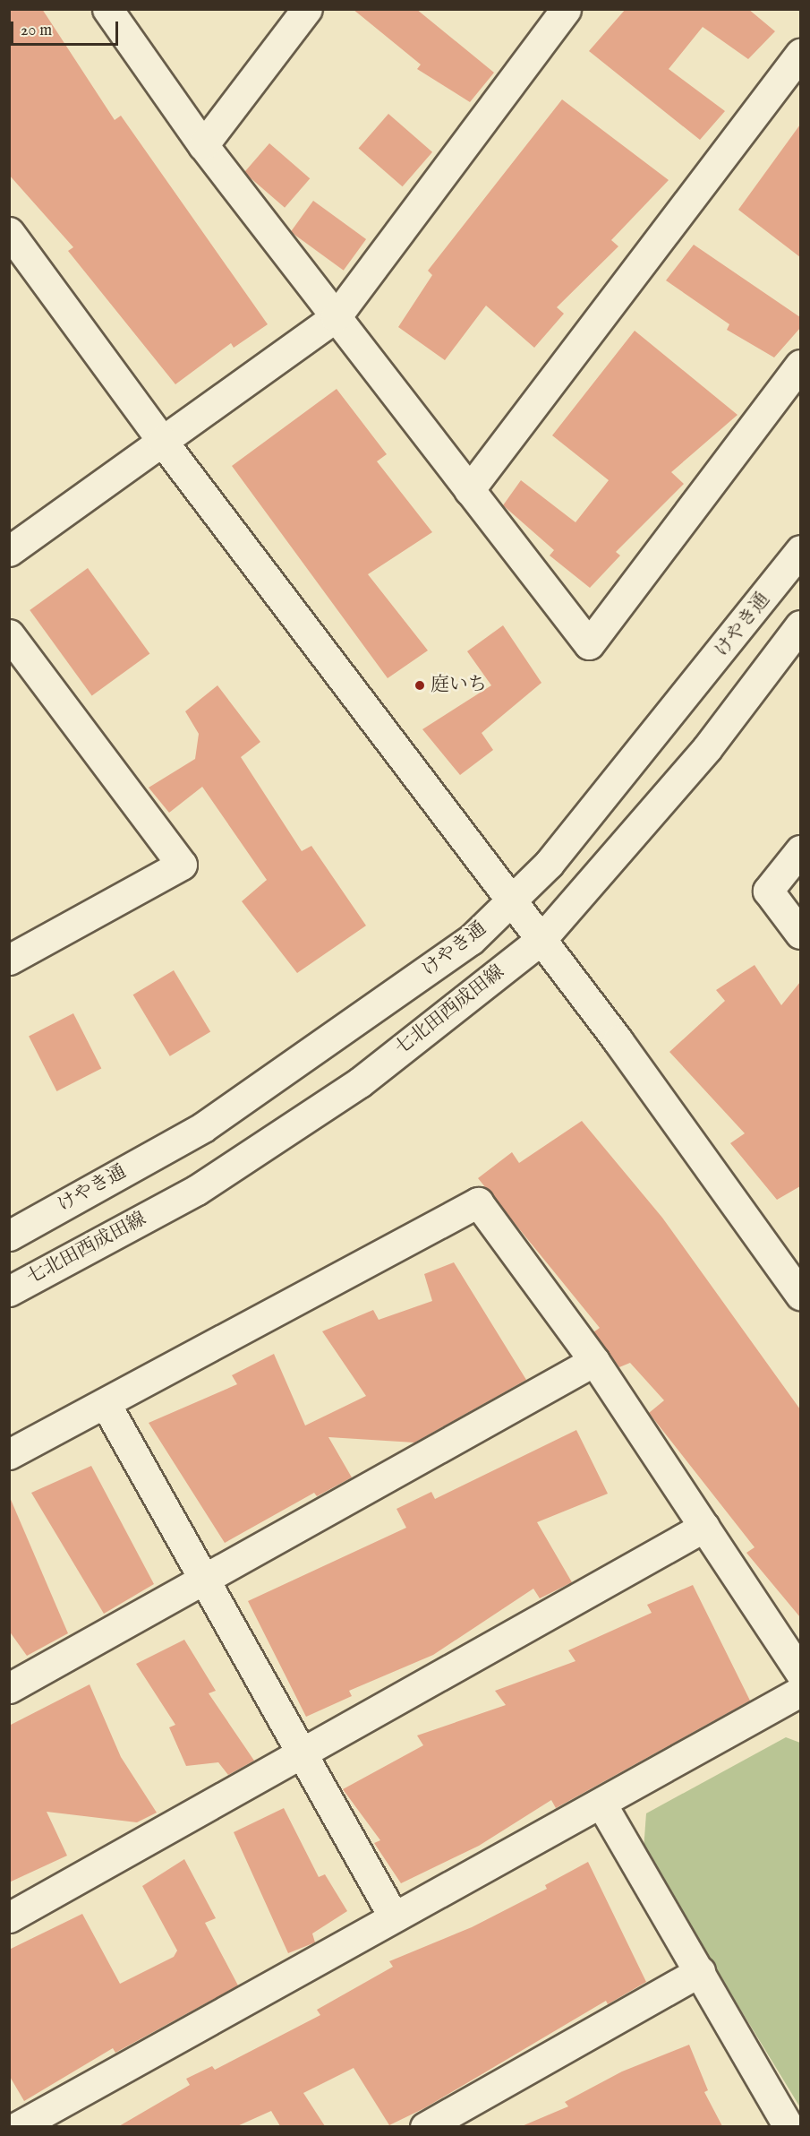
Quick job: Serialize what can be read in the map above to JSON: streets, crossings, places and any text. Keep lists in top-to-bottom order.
{
  "streets": {
    "street": ["けやき通", "七北田西成田線"]
  },
  "places": ["庭いち"],
  "scale_bar": "20 m"
}
